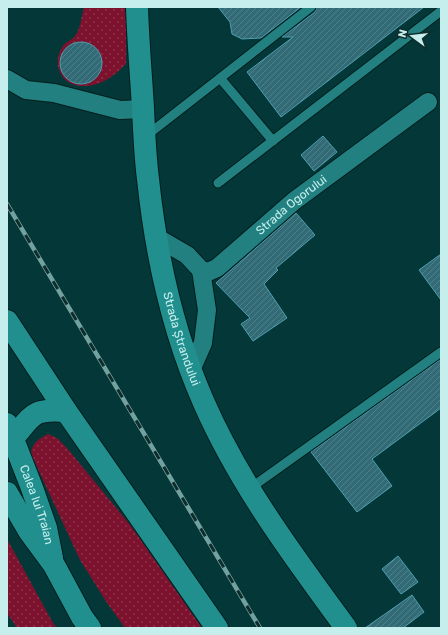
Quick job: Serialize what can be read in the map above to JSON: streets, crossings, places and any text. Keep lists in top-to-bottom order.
{
  "streets": {
    "main road": ["Strada Ștrandului", "Calea lui Traian"],
    "street": ["Strada Ogorului"]
  },
  "north": "left"
}
